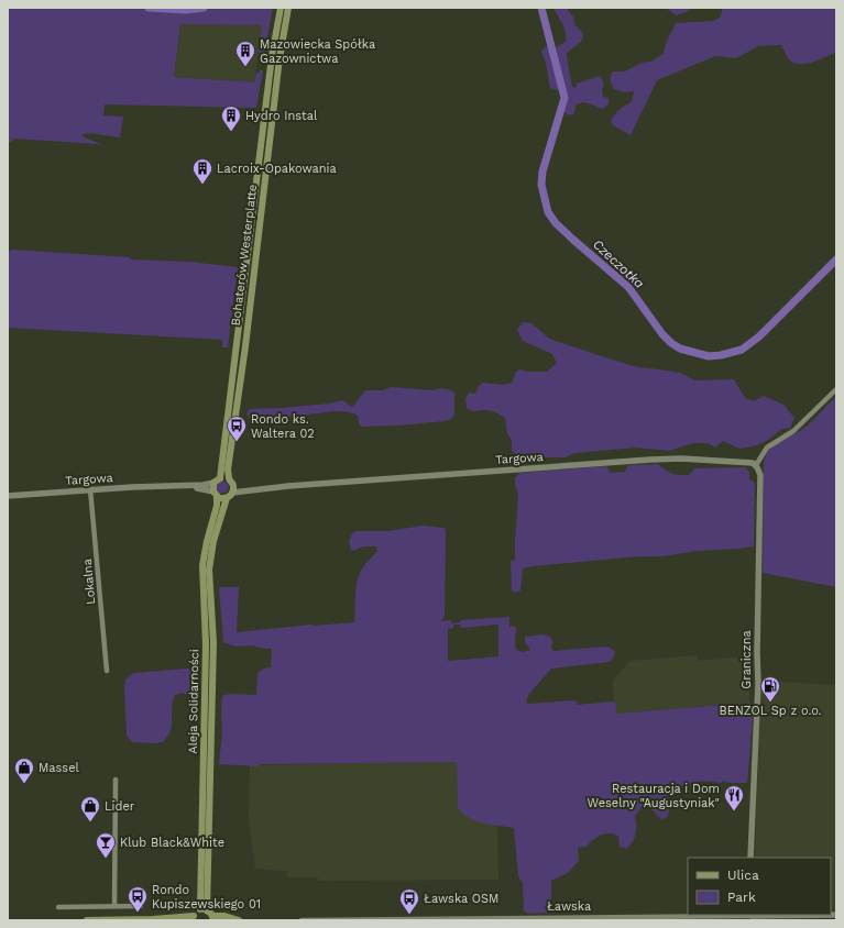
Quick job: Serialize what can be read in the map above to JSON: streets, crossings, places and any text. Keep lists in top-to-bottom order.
{
  "streets": {
    "main road": ["Bohaterów Westerplatte", "Aleja Solidarności"],
    "street": [
      "Targowa",
      "Lokalna",
      "Graniczna",
      "Ławska"
    ]
  },
  "crossings": [
    ["Bohaterów Westerplatte", "Targowa"],
    ["Bohaterów Westerplatte", "Aleja Solidarności"],
    ["Targowa", "Lokalna"],
    ["Targowa", "Graniczna"],
    ["Targowa", "Aleja Solidarności"]
  ],
  "water": ["Czeczotka"],
  "places": {
    "building": ["Mazowiecka Spółka Gazownictwa", "Hydro Instal", "Lacroix-Opakowania"],
    "bus stop": ["Rondo ks. Waltera 02", "Rondo Kupiszewskiego 01", "Ławska OSM"],
    "fuel station": ["BENZOL Sp z o.o."],
    "shop": ["Massel", "Lider"],
    "restaurant": ["Restauracja i Dom Weselny \"Augustyniak\""],
    "bar": ["Klub Black&White"]
  },
  "legend": ["Ulica", "Park"]
}
